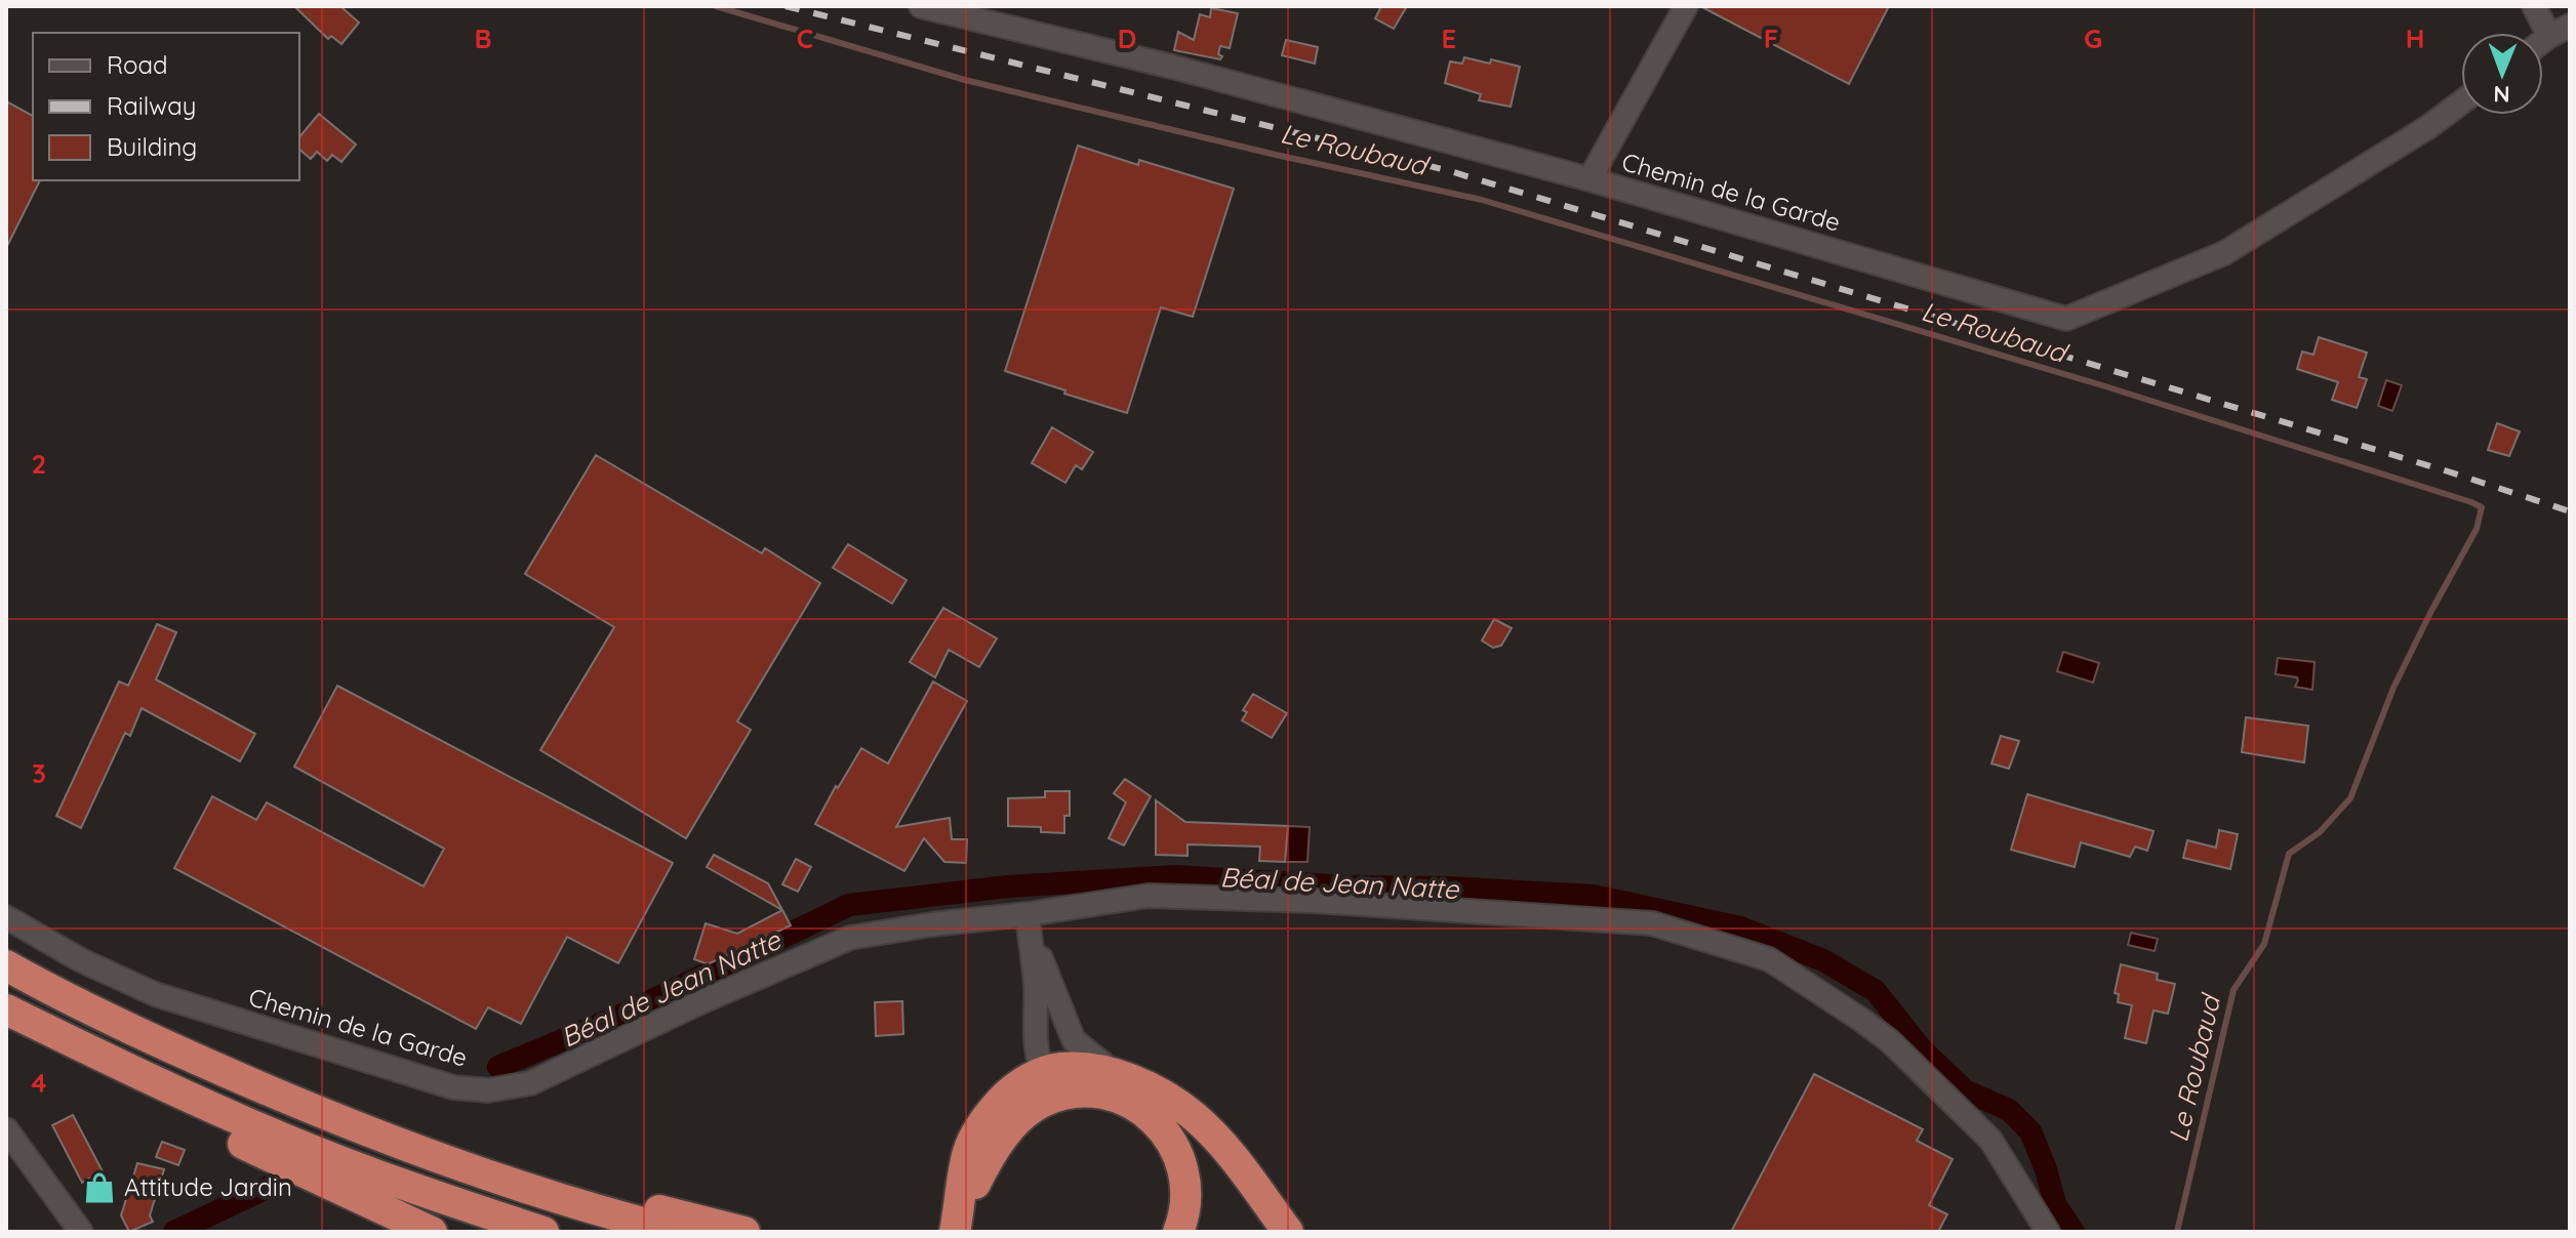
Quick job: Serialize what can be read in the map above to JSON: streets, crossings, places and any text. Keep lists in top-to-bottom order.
{
  "streets": {
    "street": ["Chemin de la Garde"]
  },
  "water": ["Le Roubaud", "Béal de Jean Natte"],
  "places": {
    "shop": ["Attitude Jardin"]
  },
  "legend": ["Road", "Railway", "Building"],
  "north": "bottom",
  "grid": {
    "columns": [
      "B",
      "C",
      "D",
      "E",
      "F",
      "G",
      "H"
    ],
    "rows": ["2", "3", "4"]
  }
}
